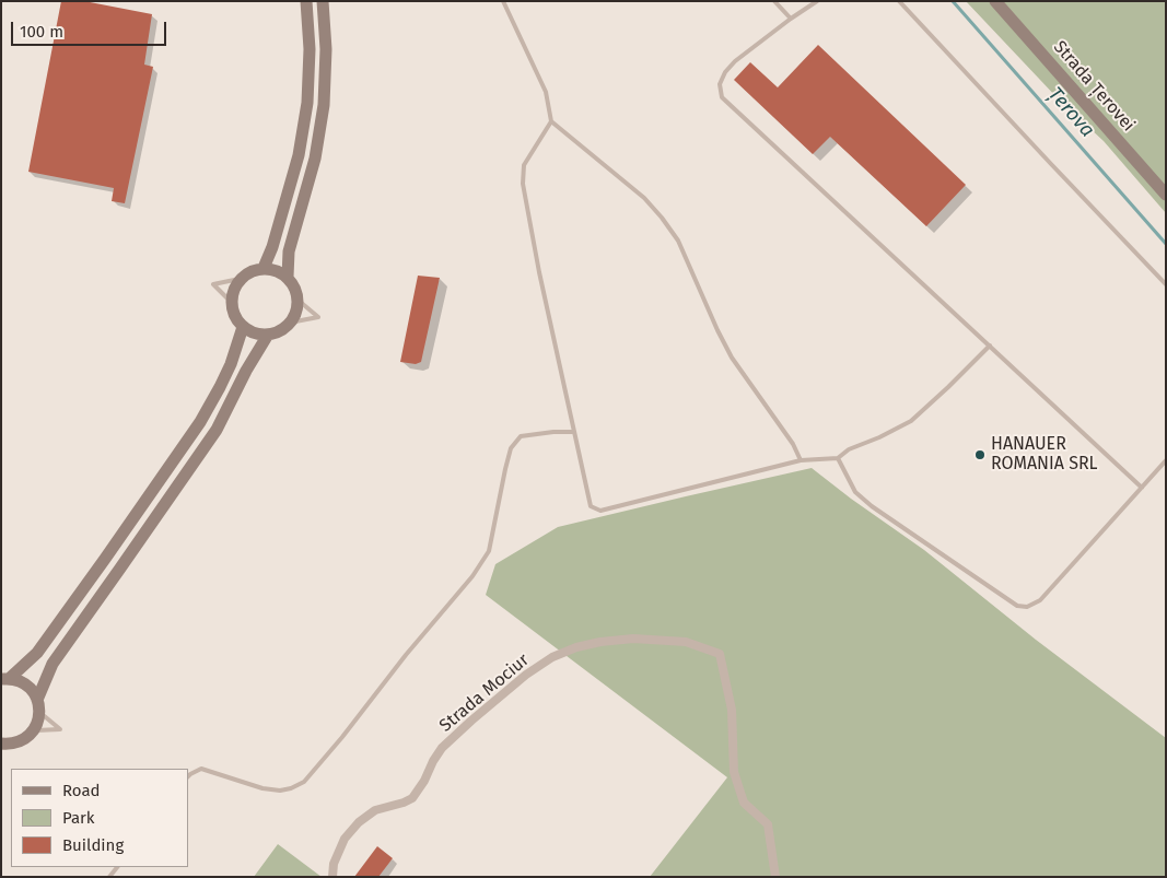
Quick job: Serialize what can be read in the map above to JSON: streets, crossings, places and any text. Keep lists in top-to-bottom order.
{
  "streets": {
    "street": ["Strada Țerovei", "Strada Mociur"]
  },
  "water": ["Țerova"],
  "places": ["HANAUER ROMANIA SRL"],
  "legend": ["Road", "Park", "Building"],
  "scale_bar": "100 m"
}
